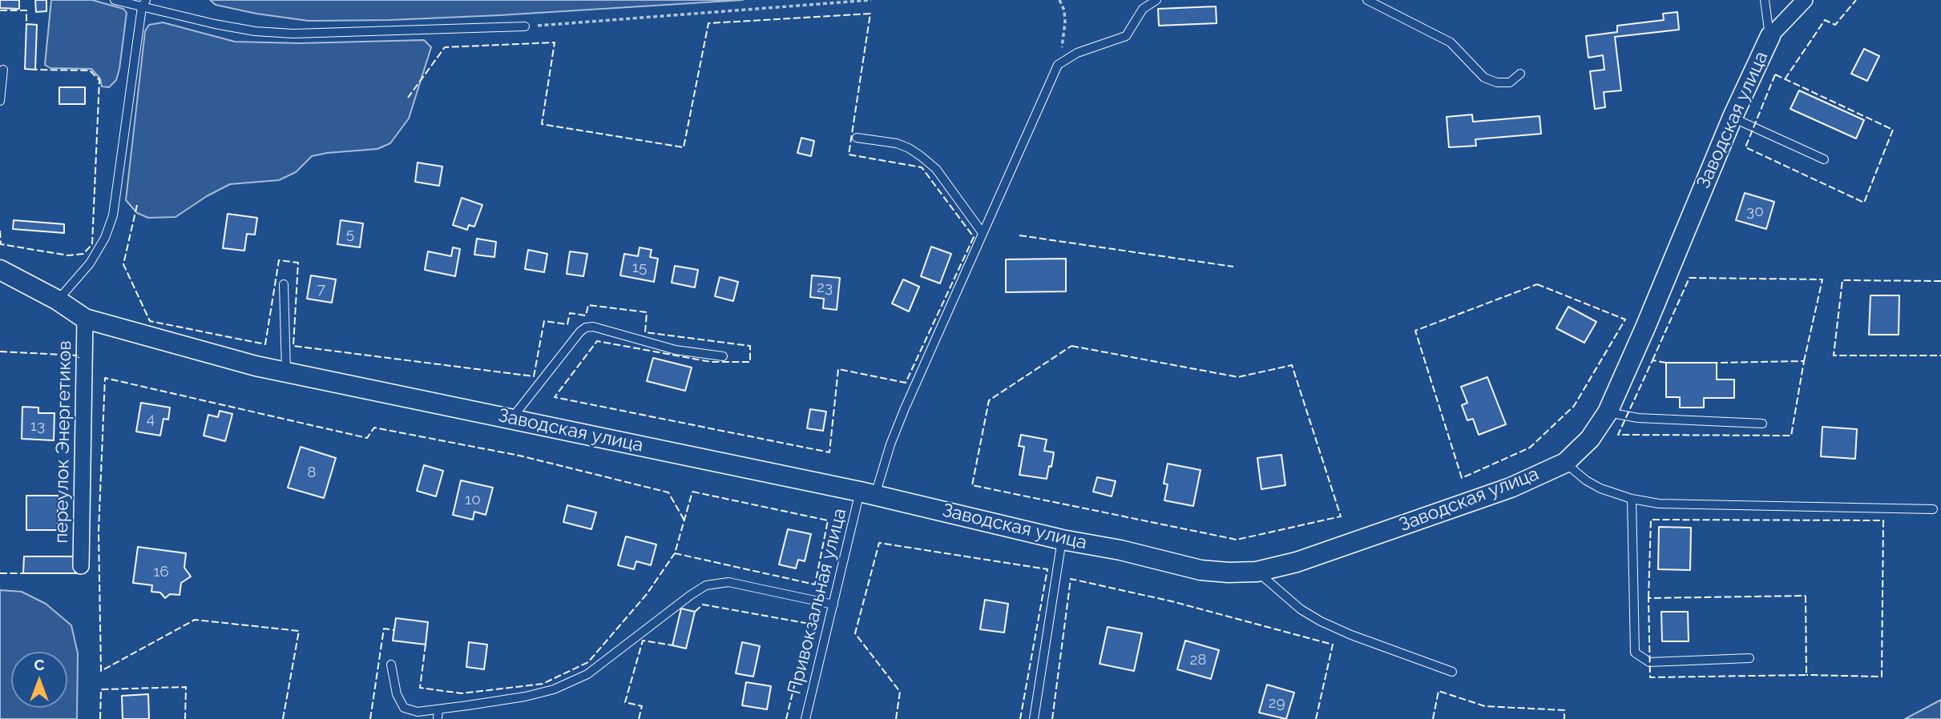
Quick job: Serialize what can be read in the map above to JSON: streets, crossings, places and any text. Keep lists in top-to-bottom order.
{
  "streets": {
    "street": ["Заводская улица", "переулок Энергетиков"],
    "lane": ["Привокзальная улица"]
  },
  "crossings": [
    ["Заводская улица", "переулок Энергетиков"],
    ["Заводская улица", "Привокзальная улица"]
  ],
  "house_numbers": [
    "30",
    "5",
    "15",
    "23",
    "7",
    "4",
    "13",
    "8",
    "10",
    "16",
    "28",
    "29"
  ],
  "north": "top"
}
